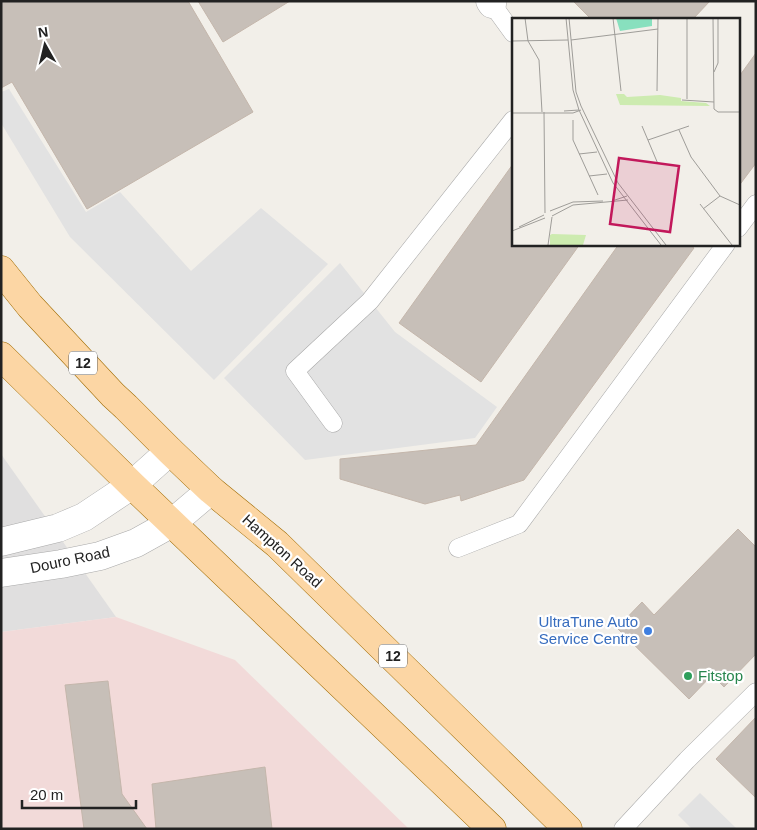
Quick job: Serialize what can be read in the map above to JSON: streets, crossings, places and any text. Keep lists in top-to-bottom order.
{
  "streets": {
    "main road": ["12", "Hampton Road"],
    "street": ["Douro Road"]
  },
  "crossings": [
    ["Hampton Road", "Douro Road"]
  ],
  "places": ["UltraTune Auto Service Centre", "Fitstop"],
  "scale_bar": "20 m",
  "north": "top"
}
